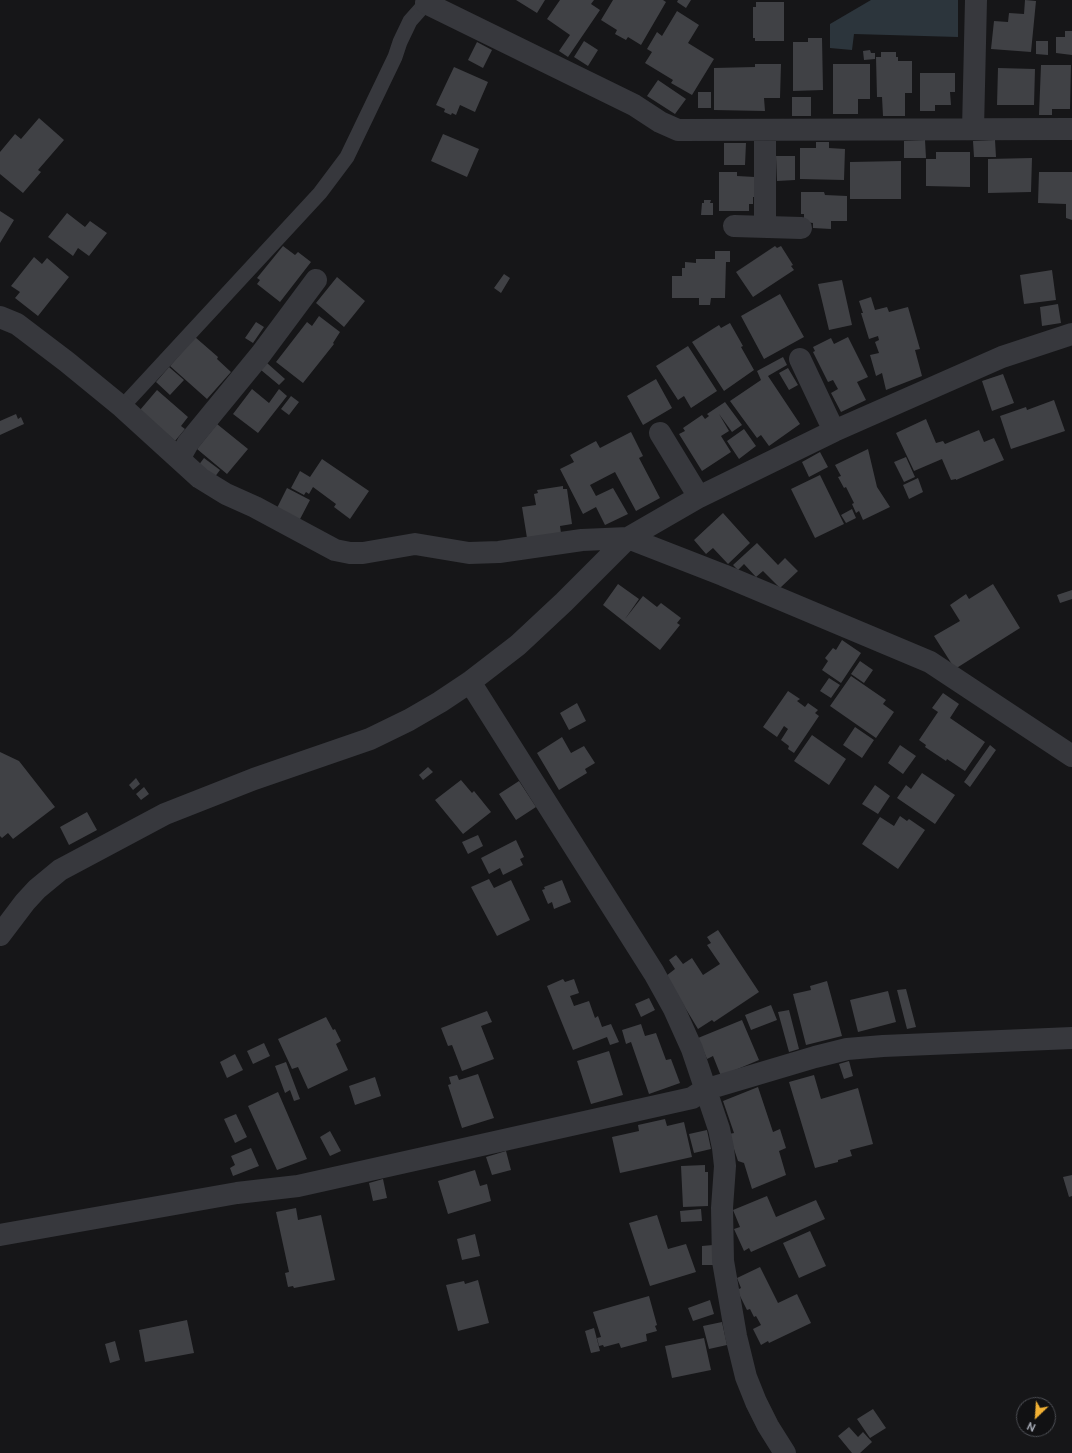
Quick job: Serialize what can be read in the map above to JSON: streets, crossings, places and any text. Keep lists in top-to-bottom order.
{
  "north": "bottom left"
}
